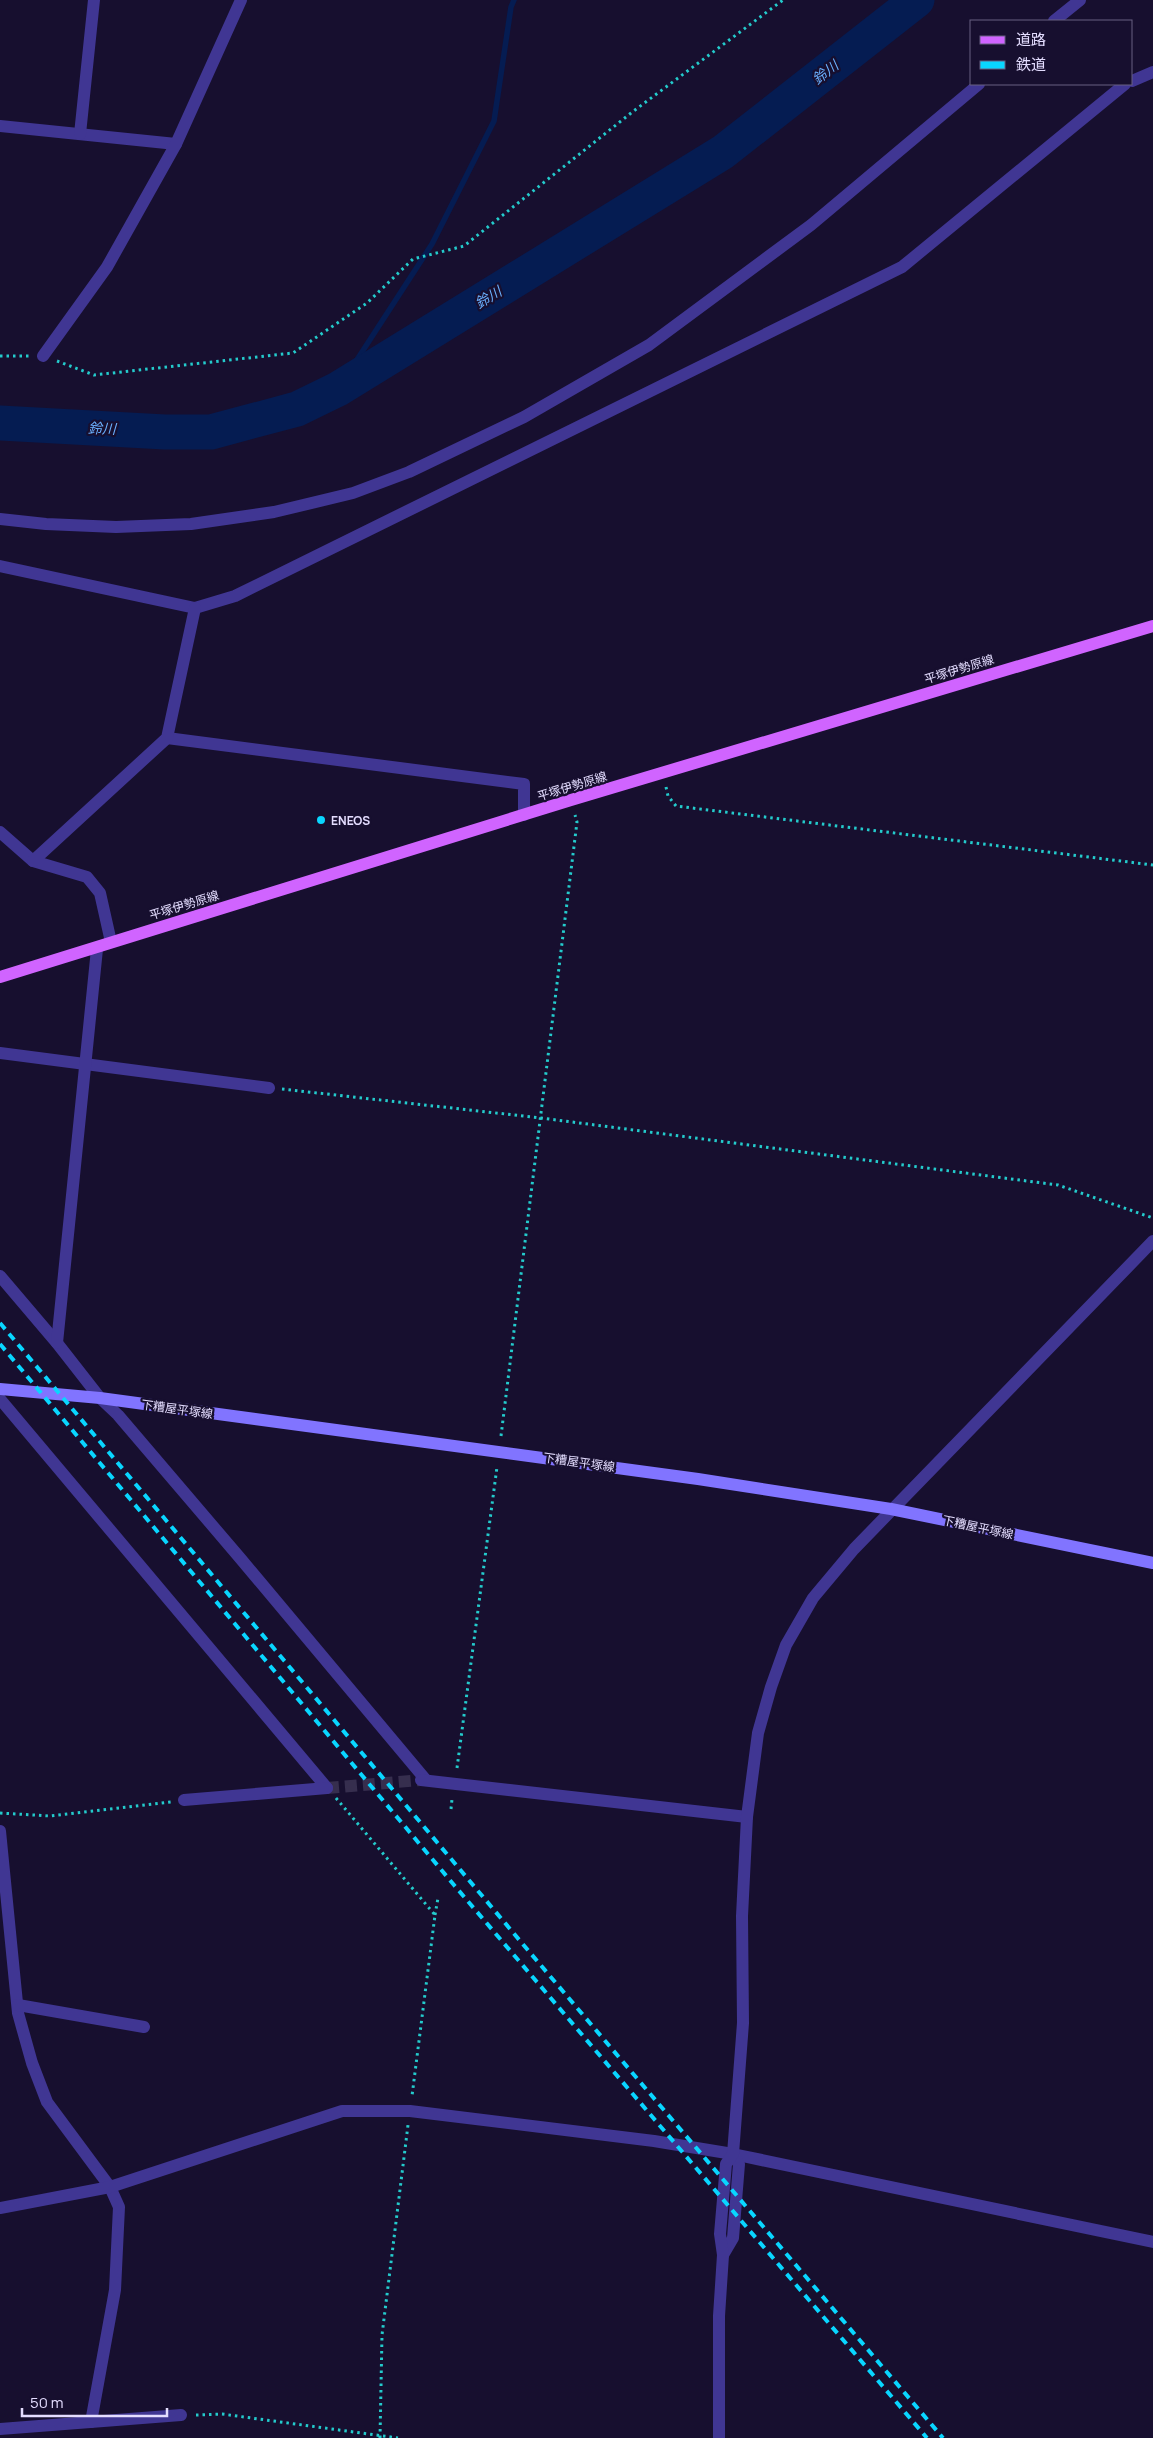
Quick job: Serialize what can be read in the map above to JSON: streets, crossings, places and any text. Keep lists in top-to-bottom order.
{
  "streets": {
    "main road": ["平塚伊勢原線", "下糟屋平塚線"]
  },
  "water": ["鈴川"],
  "places": ["ENEOS"],
  "legend": ["道路", "鉄道"],
  "scale_bar": "50 m"
}
